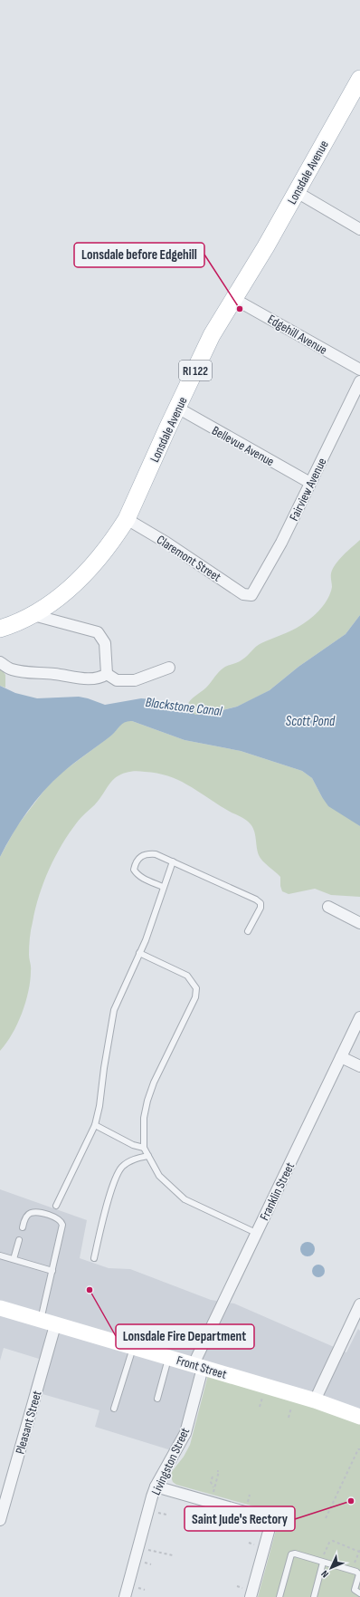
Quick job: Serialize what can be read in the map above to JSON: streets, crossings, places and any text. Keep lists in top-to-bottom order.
{
  "streets": {
    "main road": ["Lonsdale Avenue", "RI 122", "Front Street"],
    "street": [
      "Edgehill Avenue",
      "Bellevue Avenue",
      "Fairview Avenue",
      "Claremont Street",
      "Franklin Street",
      "Pleasant Street",
      "Livingston Street"
    ]
  },
  "crossings": [
    ["Lonsdale Avenue", "Edgehill Avenue"],
    ["Lonsdale Avenue", "Bellevue Avenue"],
    ["Lonsdale Avenue", "Claremont Street"],
    ["Bellevue Avenue", "Fairview Avenue"],
    ["Fairview Avenue", "Claremont Street"],
    ["Franklin Street", "Front Street"],
    ["Franklin Street", "Livingston Street"],
    ["Front Street", "Pleasant Street"],
    ["Front Street", "Livingston Street"]
  ],
  "water": ["Blackstone Canal", "Scott Pond"],
  "places": ["Lonsdale before Edgehill", "Lonsdale Fire Department", "Saint Jude's Rectory"],
  "north": "bottom left"
}
